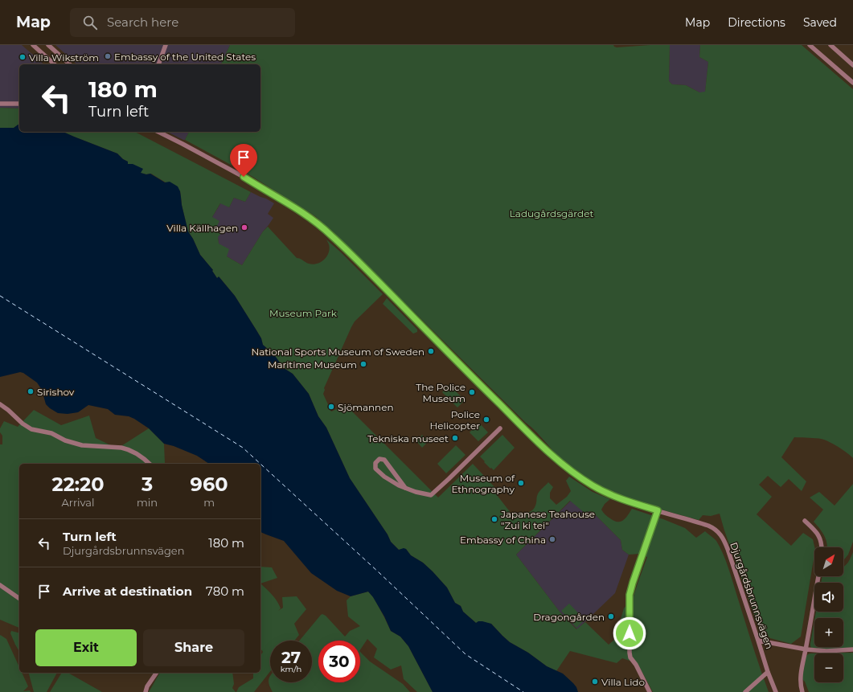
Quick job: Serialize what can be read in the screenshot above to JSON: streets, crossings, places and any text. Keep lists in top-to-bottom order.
{
  "streets": {
    "street": ["Djurgårdsbrunnsvägen"]
  },
  "parks": ["Ladugårdsgärdet", "Museum Park"],
  "places": [
    "Embassy of the United States",
    "Villa Wikström",
    "Villa Källhagen",
    "National Sports Museum of Sweden",
    "Maritime Museum",
    "Sirishov",
    "The Police Museum",
    "Sjömannen",
    "Police Helicopter",
    "Tekniska museet",
    "Museum of Ethnography",
    "Japanese Teahouse \"Zui ki tei\"",
    "Embassy of China",
    "Dragongården",
    "Villa Lido"
  ],
  "north": "top right",
  "page": {
    "header": "Map",
    "search": "Search here",
    "nav": ["Map", "Directions", "Saved"],
    "turn": ["180 m", "Turn left"],
    "eta": [
      "22:20",
      "Arrival",
      "3",
      "min",
      "960",
      "m"
    ],
    "list": [
      {
        "name": "Turn left",
        "note": "Djurgårdsbrunnsvägen",
        "value": "180 m"
      },
      {
        "name": "Arrive at destination",
        "value": "780 m"
      }
    ],
    "map_buttons": ["+", "−"],
    "buttons": ["Exit", "Share"],
    "speed": "27 km/h",
    "limit": "30"
  }
}
